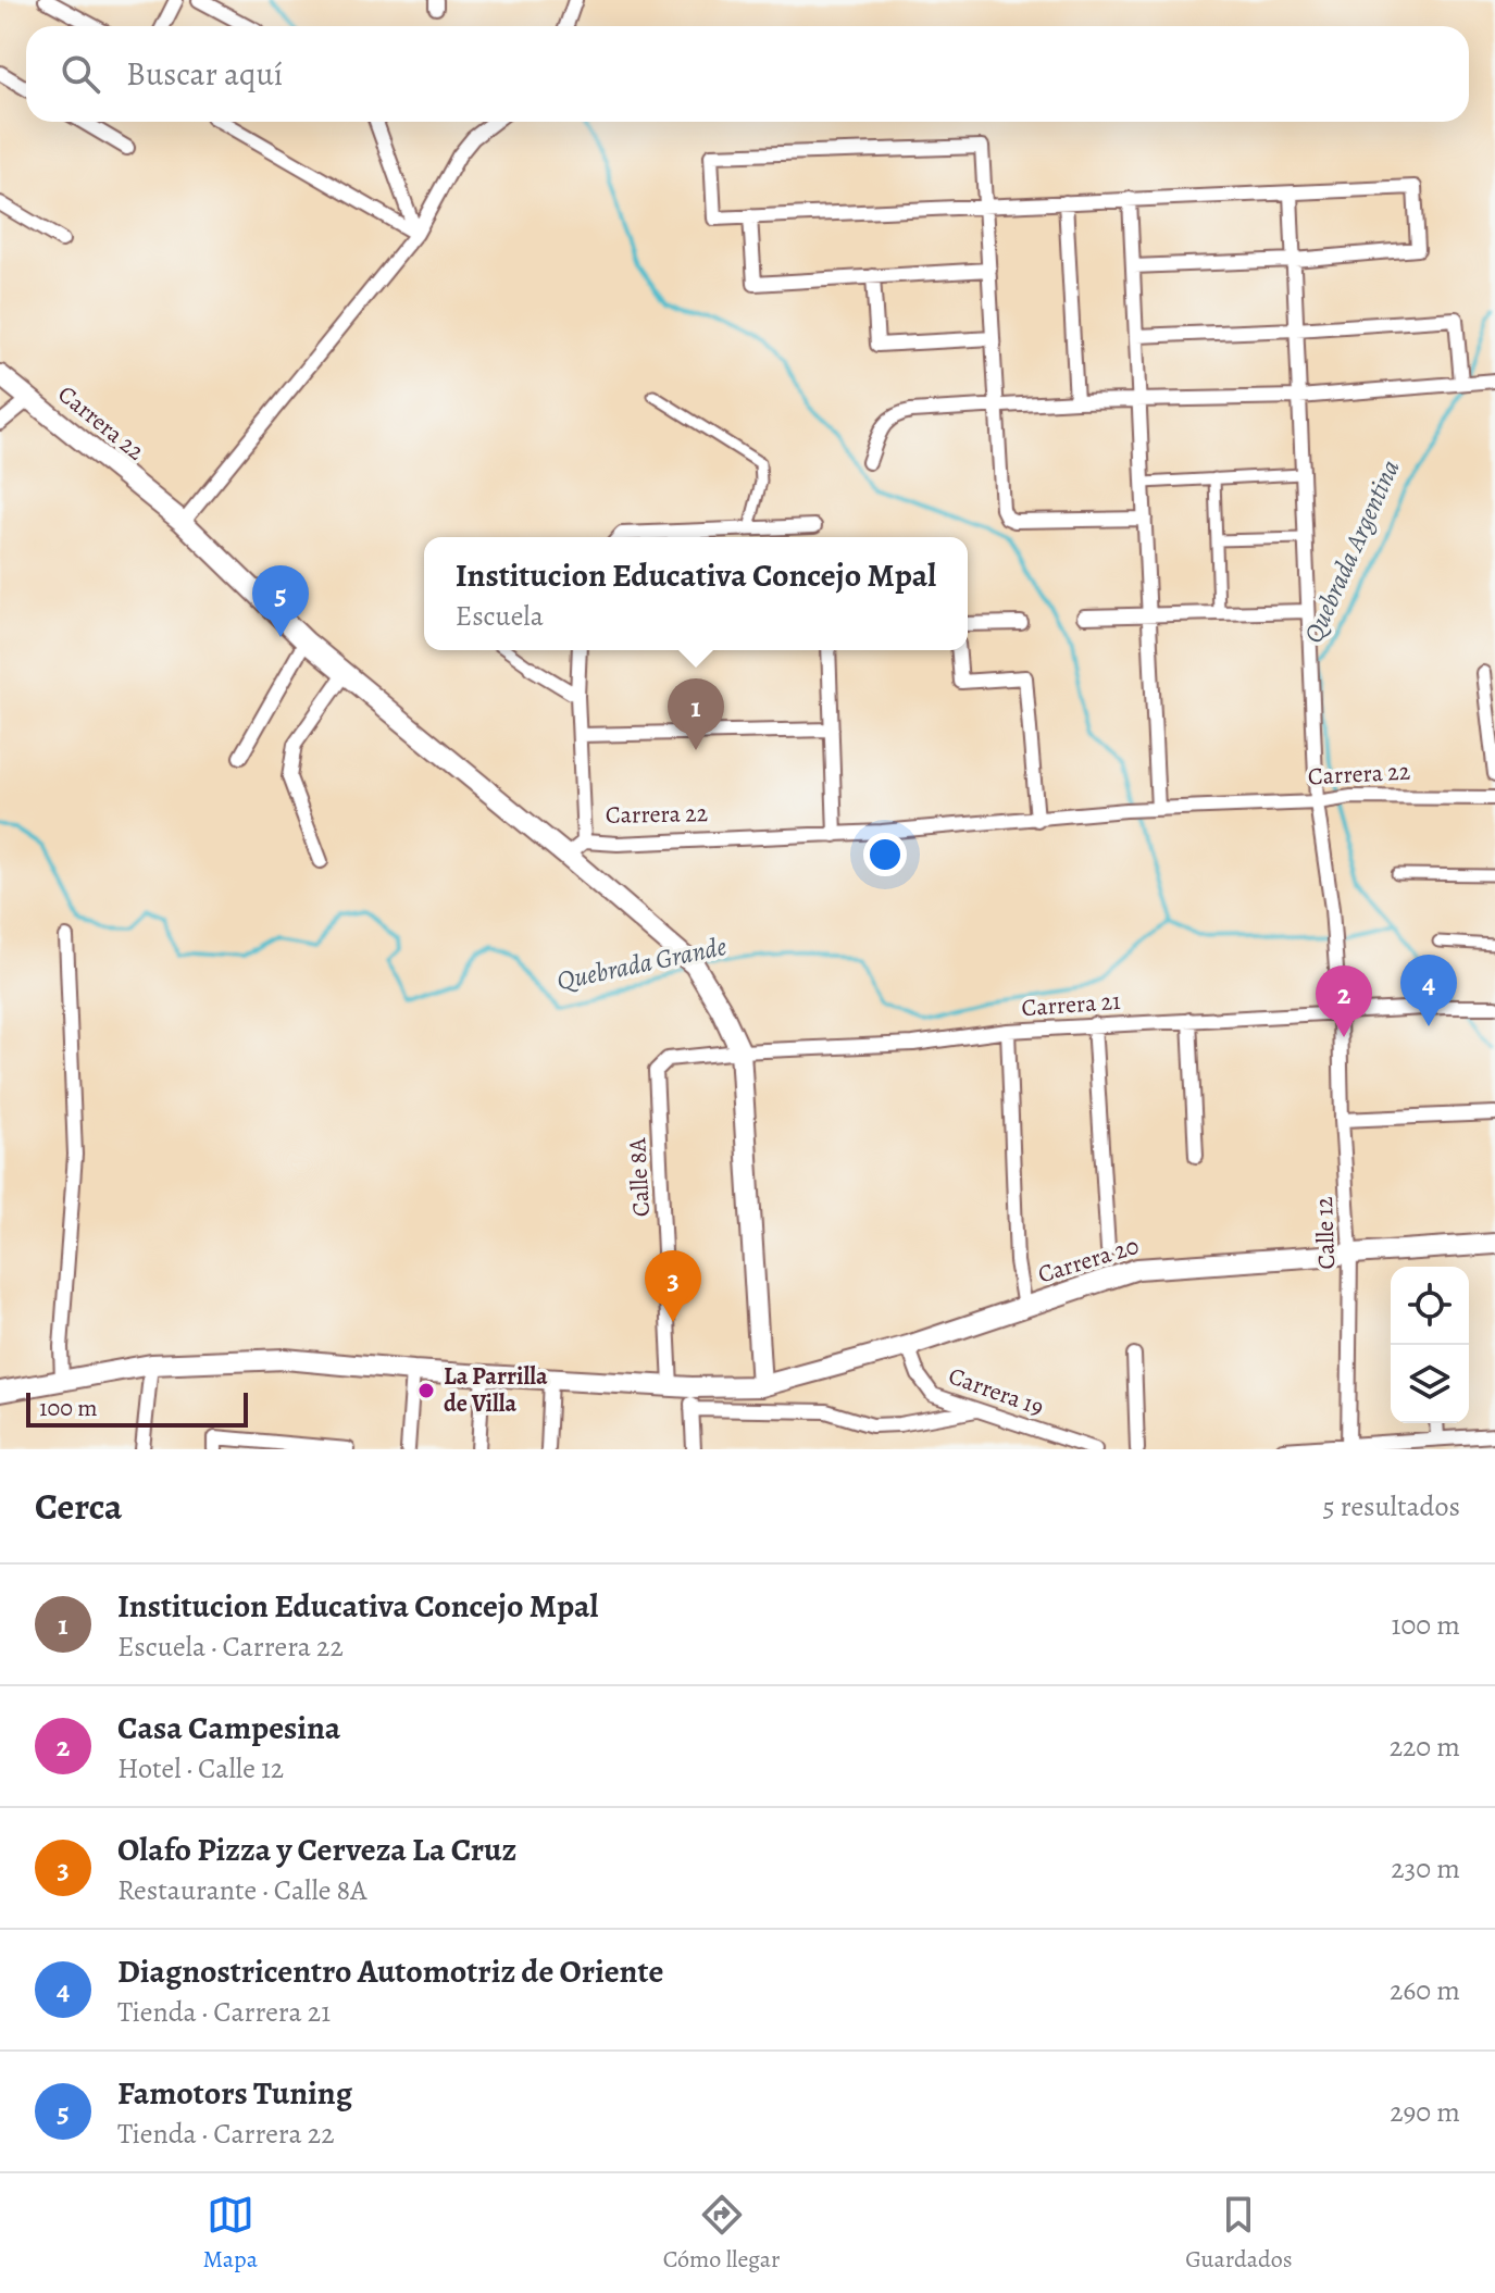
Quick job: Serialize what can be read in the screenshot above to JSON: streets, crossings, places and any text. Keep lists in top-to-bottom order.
{
  "streets": {
    "main road": ["Carrera 22", "Carrera 20"],
    "street": [
      "Carrera 21",
      "Calle 8A",
      "Calle 12",
      "Carrera 19"
    ]
  },
  "crossings": [
    ["Carrera 22", "Calle 12"],
    ["Carrera 21", "Calle 8A"],
    ["Carrera 21", "Calle 12"],
    ["Calle 8A", "Carrera 20"],
    ["Calle 12", "Carrera 20"],
    ["Carrera 20", "Carrera 19"]
  ],
  "water": ["Quebrada Argentina", "Quebrada Grande"],
  "places": ["La Parrilla de Villa"],
  "scale_bar": "100 m",
  "page": {
    "search": "Buscar aquí",
    "popup": ["Institucion Educativa Concejo Mpal", "Escuela"],
    "pins": [
      "5",
      "1",
      "4",
      "2",
      "3"
    ],
    "scale": "100 m",
    "heading": ["Cerca", "5 resultados"],
    "list": [
      {
        "mark": "1",
        "name": "Institucion Educativa Concejo Mpal",
        "note": "Escuela · Carrera 22",
        "value": "100 m"
      },
      {
        "mark": "2",
        "name": "Casa Campesina",
        "note": "Hotel · Calle 12",
        "value": "220 m"
      },
      {
        "mark": "3",
        "name": "Olafo Pizza y Cerveza La Cruz",
        "note": "Restaurante · Calle 8A",
        "value": "230 m"
      },
      {
        "mark": "4",
        "name": "Diagnostricentro Automotriz de Oriente",
        "note": "Tienda · Carrera 21",
        "value": "260 m"
      },
      {
        "mark": "5",
        "name": "Famotors Tuning",
        "note": "Tienda · Carrera 22",
        "value": "290 m"
      }
    ],
    "nav": ["Mapa", "Cómo llegar", "Guardados"]
  }
}
